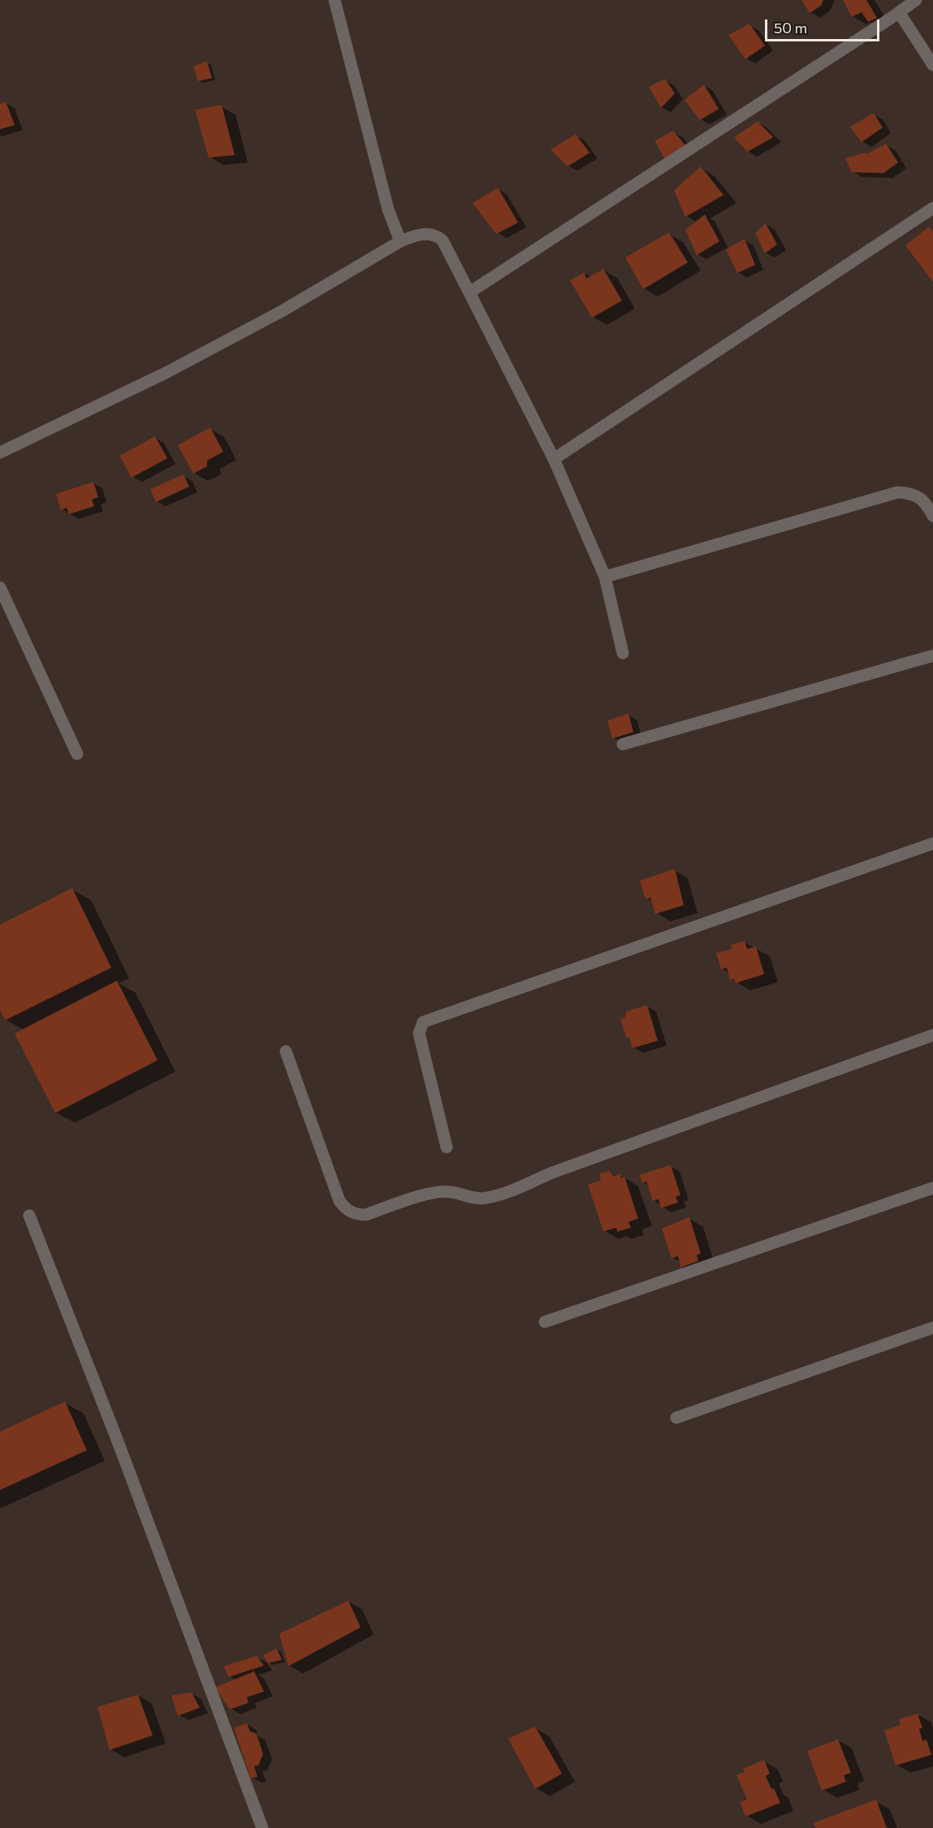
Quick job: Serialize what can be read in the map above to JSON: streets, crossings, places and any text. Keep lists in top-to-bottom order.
{
  "scale_bar": "50 m"
}
